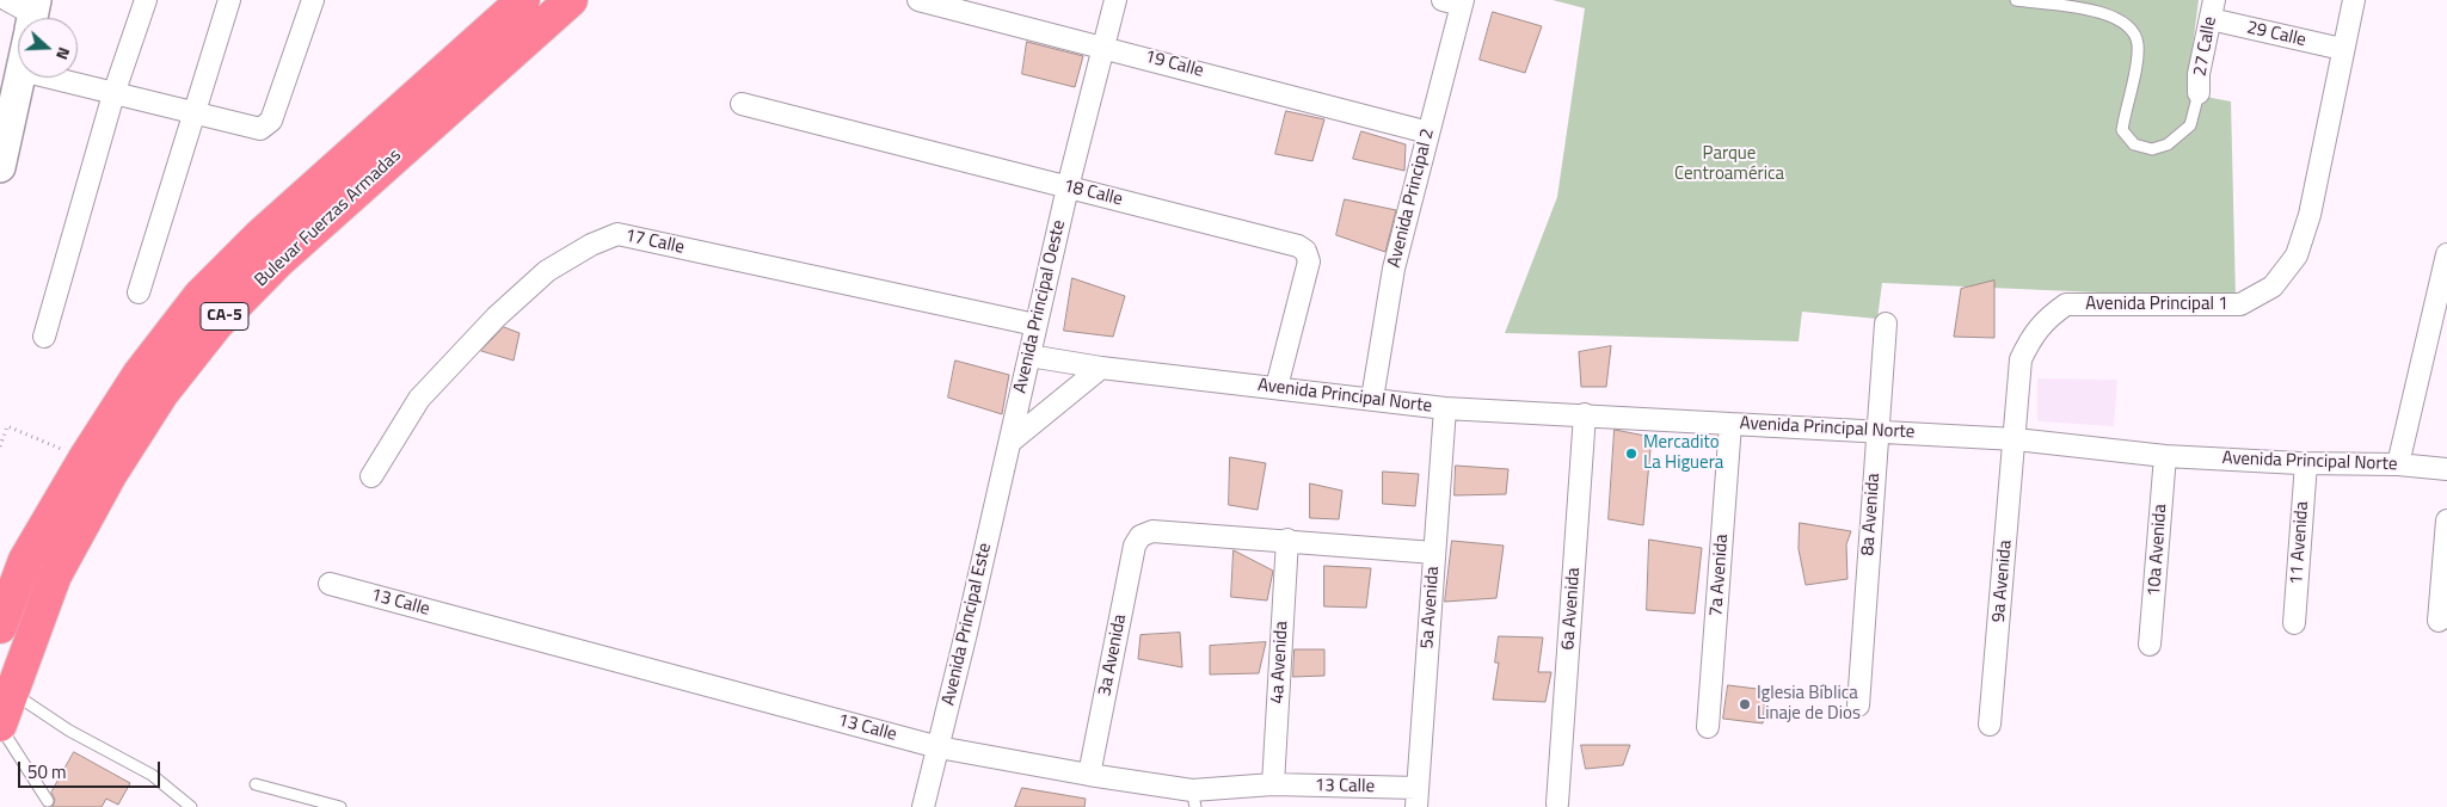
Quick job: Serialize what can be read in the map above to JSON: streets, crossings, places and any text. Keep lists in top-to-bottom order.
{
  "streets": {
    "highway": ["Bulevar Fuerzas Armadas", "CA-5"],
    "street": [
      "29 Calle",
      "27 Calle",
      "19 Calle",
      "18 Calle",
      "Avenida Principal 2",
      "17 Calle",
      "Avenida Principal 1",
      "Avenida Principal Oeste",
      "Avenida Principal Norte",
      "8a Avenida",
      "11 Avenida",
      "10a Avenida",
      "7a Avenida",
      "9a Avenida",
      "13 Calle",
      "5a Avenida",
      "6a Avenida",
      "Avenida Principal Este",
      "3a Avenida",
      "4a Avenida"
    ]
  },
  "crossings": [
    ["29 Calle", "27 Calle"],
    ["29 Calle", "Avenida Principal 1"],
    ["19 Calle", "Avenida Principal 2"],
    ["19 Calle", "Avenida Principal Oeste"],
    ["18 Calle", "Avenida Principal Oeste"],
    ["18 Calle", "Avenida Principal Norte"],
    ["Avenida Principal 2", "Avenida Principal Norte"],
    ["17 Calle", "Avenida Principal Oeste"],
    ["Avenida Principal 1", "Avenida Principal Norte"],
    ["Avenida Principal 1", "9a Avenida"],
    ["Avenida Principal Oeste", "Avenida Principal Norte"],
    ["Avenida Principal Oeste", "Avenida Principal Este"],
    ["Avenida Principal Norte", "8a Avenida"],
    ["Avenida Principal Norte", "11 Avenida"],
    ["Avenida Principal Norte", "10a Avenida"],
    ["Avenida Principal Norte", "7a Avenida"],
    ["Avenida Principal Norte", "9a Avenida"],
    ["Avenida Principal Norte", "5a Avenida"],
    ["Avenida Principal Norte", "6a Avenida"],
    ["13 Calle", "5a Avenida"],
    ["13 Calle", "Avenida Principal Este"],
    ["13 Calle", "3a Avenida"],
    ["13 Calle", "4a Avenida"],
    ["3a Avenida", "4a Avenida"]
  ],
  "parks": ["Parque Centroamérica"],
  "places": ["Mercadito La Higuera", "Iglesia Bíblica Linaje de Dios"],
  "scale_bar": "50 m",
  "north": "right"
}
